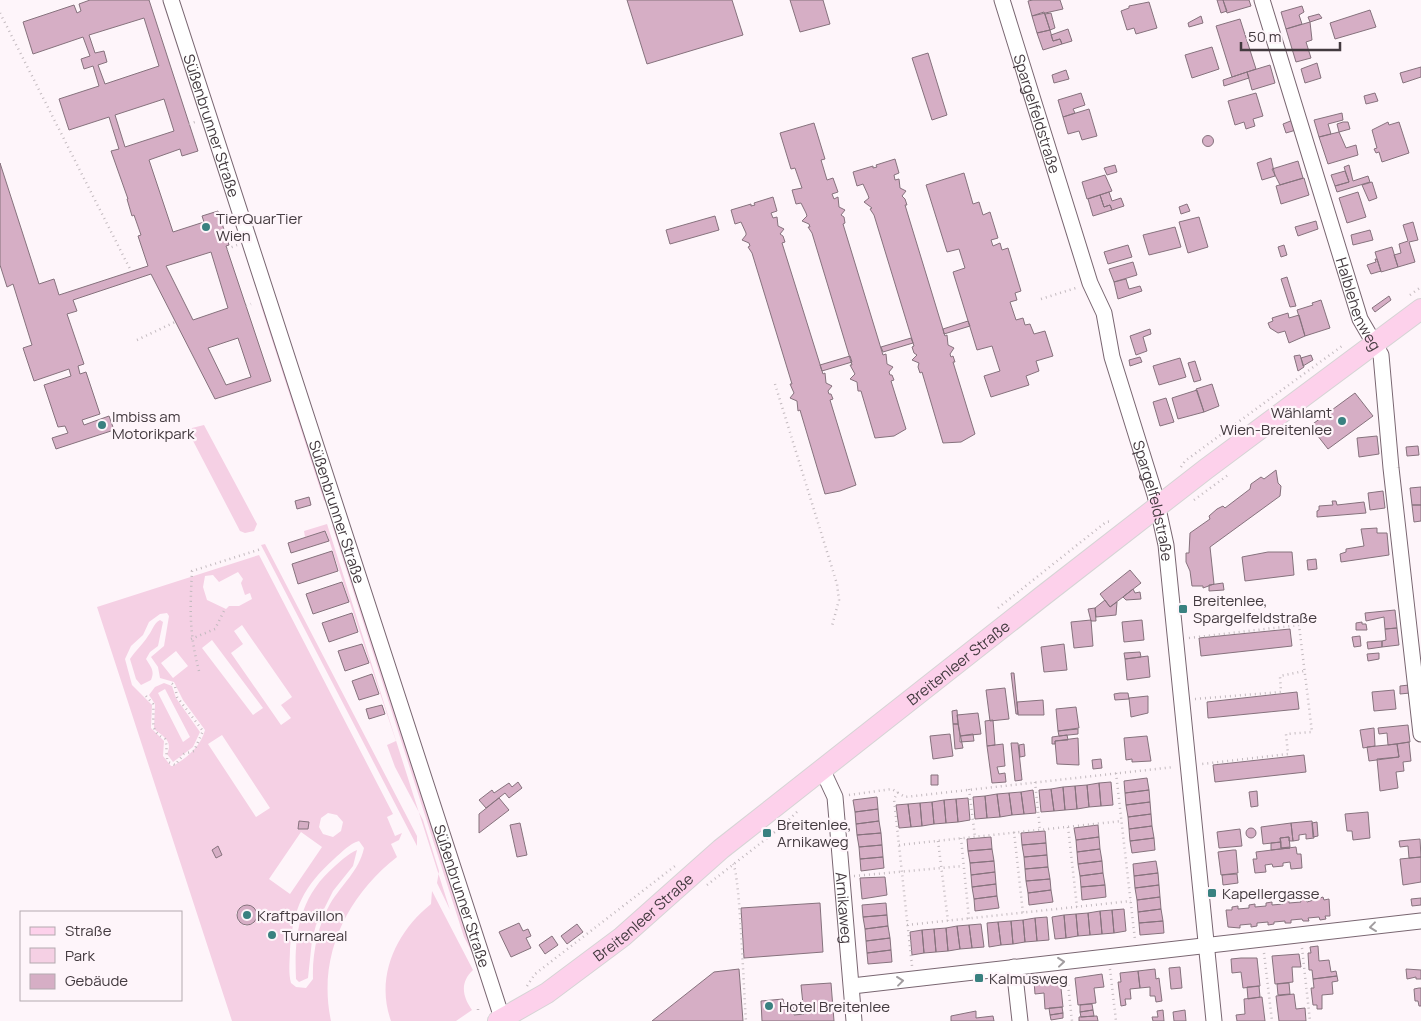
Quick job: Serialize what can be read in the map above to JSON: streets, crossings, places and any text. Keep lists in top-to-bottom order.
{
  "streets": {
    "main road": ["Breitenleer Straße"],
    "street": [
      "Spargelfeldstraße",
      "Süßenbrunner Straße",
      "Halblehenweg",
      "Arnikaweg"
    ]
  },
  "crossings": [
    ["Spargelfeldstraße", "Breitenleer Straße"],
    ["Süßenbrunner Straße", "Breitenleer Straße"],
    ["Halblehenweg", "Breitenleer Straße"],
    ["Breitenleer Straße", "Arnikaweg"]
  ],
  "places": {
    "other": [
      "TierQuarTier Wien",
      "Wählamt Wien-Breitenlee",
      "Imbiss am Motorikpark",
      "Kraftpavillon",
      "Turnareal",
      "Hotel Breitenlee"
    ],
    "transit": [
      "Breitenlee, Spargelfeldstraße",
      "Breitenlee, Arnikaweg",
      "Kapellergasse",
      "Kalmusweg"
    ]
  },
  "legend": ["Straße", "Park", "Gebäude"],
  "scale_bar": "50 m"
}
